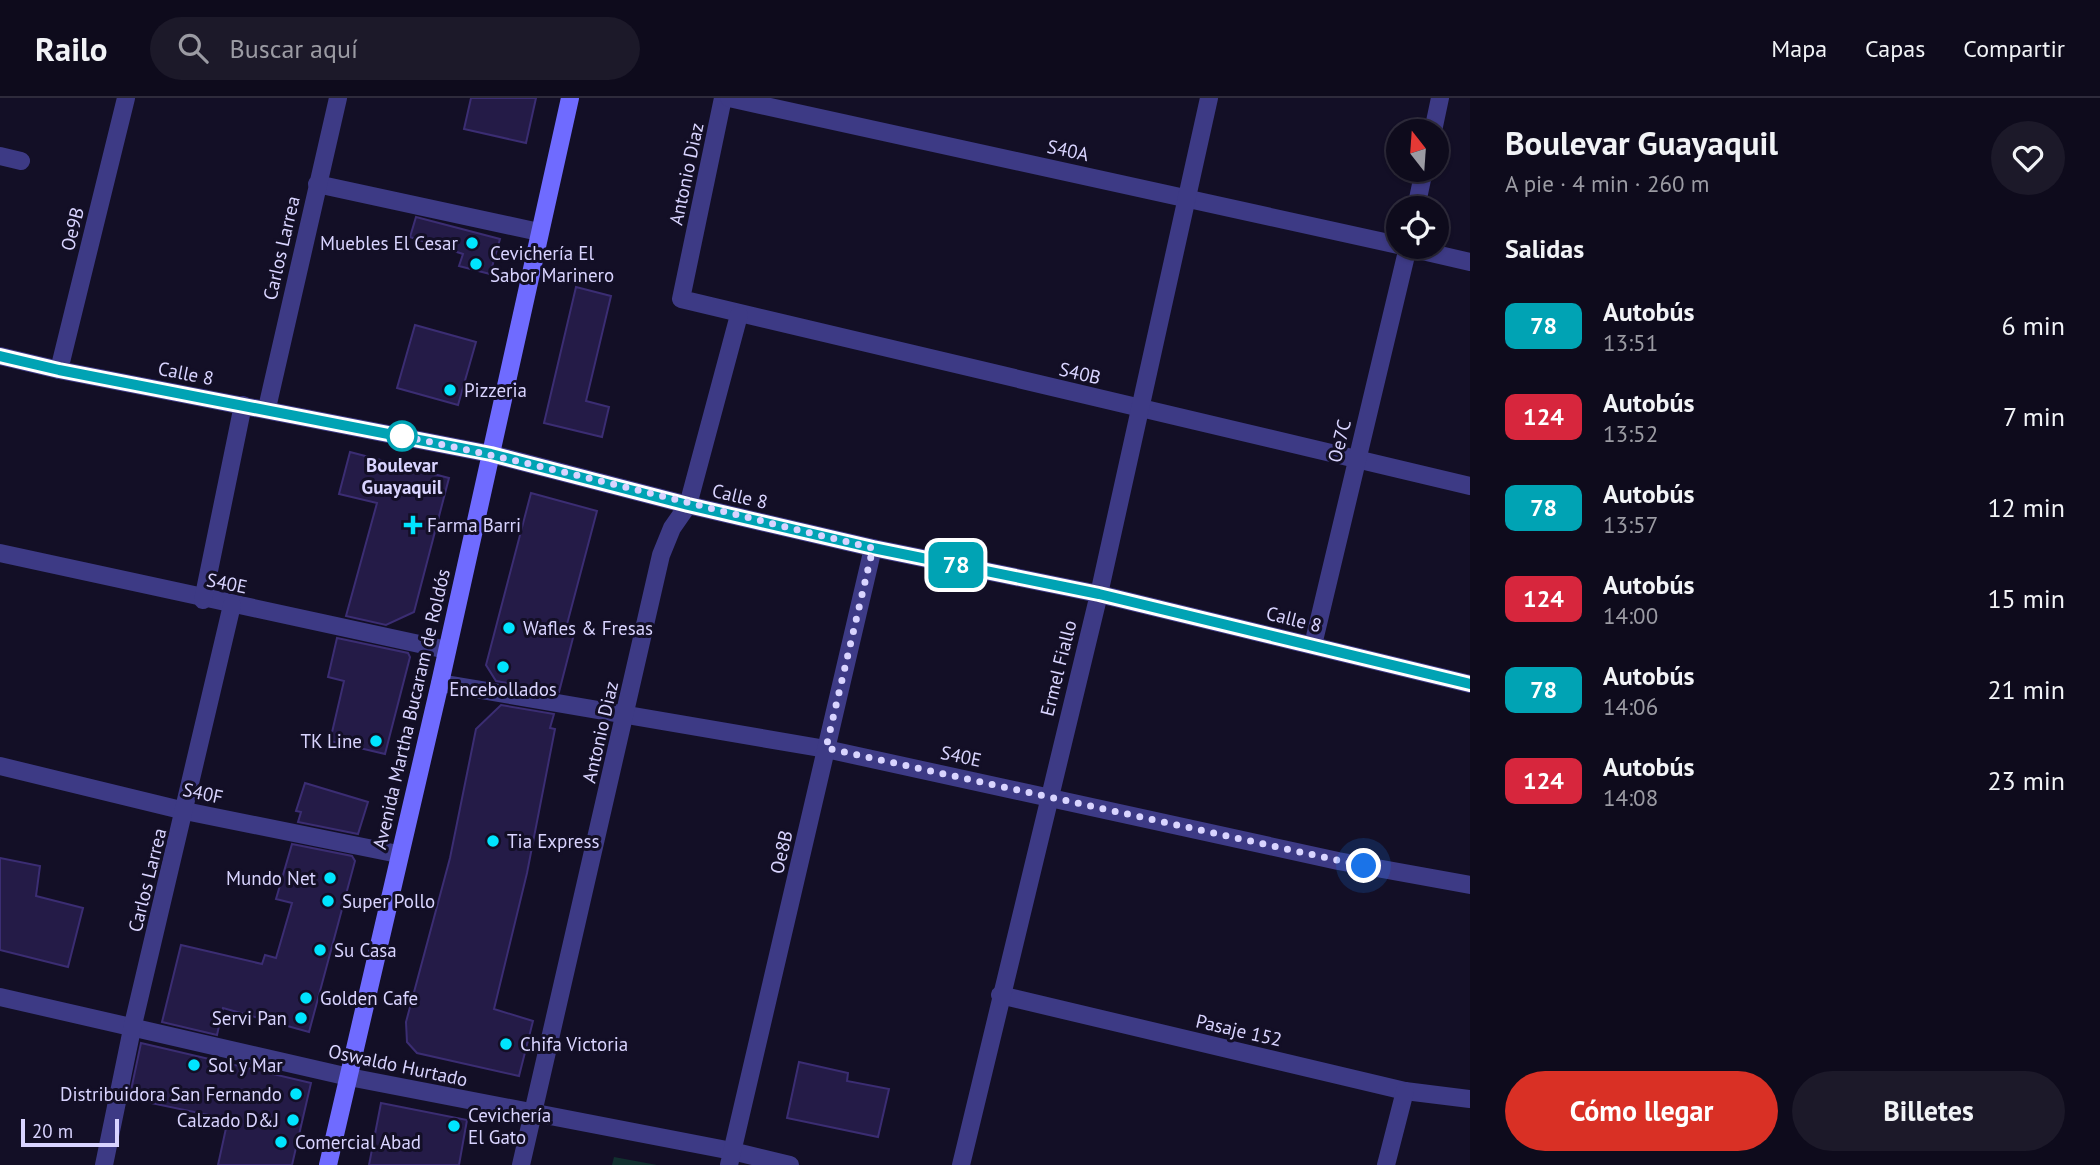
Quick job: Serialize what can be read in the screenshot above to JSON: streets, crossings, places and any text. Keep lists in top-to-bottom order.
{
  "streets": {
    "street": [
      "S40A",
      "Antonio Diaz",
      "Oe9B",
      "Carlos Larrea",
      "Calle 8",
      "S40B",
      "Oe7C",
      "S40E",
      "Ermel Fiallo",
      "Avenida Martha Bucaram de Roldós",
      "S40F",
      "Oe8B",
      "Pasaje 152",
      "Oswaldo Hurtado"
    ]
  },
  "crossings": [
    ["S40A", "Ermel Fiallo"],
    ["Antonio Diaz", "Calle 8"],
    ["Antonio Diaz", "S40B"],
    ["Antonio Diaz", "S40E"],
    ["Antonio Diaz", "Oswaldo Hurtado"],
    ["Oe9B", "Calle 8"],
    ["Carlos Larrea", "Calle 8"],
    ["Carlos Larrea", "S40E"],
    ["Carlos Larrea", "S40F"],
    ["Carlos Larrea", "Oswaldo Hurtado"],
    ["Calle 8", "Oe7C"],
    ["Calle 8", "Ermel Fiallo"],
    ["Calle 8", "Avenida Martha Bucaram de Roldós"],
    ["Calle 8", "Oe8B"],
    ["S40B", "Oe7C"],
    ["S40B", "Ermel Fiallo"],
    ["S40E", "Ermel Fiallo"],
    ["S40E", "Avenida Martha Bucaram de Roldós"],
    ["S40E", "Oe8B"],
    ["Ermel Fiallo", "Pasaje 152"],
    ["Avenida Martha Bucaram de Roldós", "S40F"],
    ["Avenida Martha Bucaram de Roldós", "Oswaldo Hurtado"],
    ["Oe8B", "Oswaldo Hurtado"]
  ],
  "places": {
    "other": [
      "Muebles El Cesar",
      "Cevichería El Sabor Marinero",
      "Pizzeria",
      "Boulevar Guayaquil",
      "Wafles & Fresas",
      "Encebollados",
      "TK Line",
      "Tia Express",
      "Mundo Net",
      "Super Pollo",
      "Su Casa",
      "Golden Cafe",
      "Servi Pan",
      "Chifa Victoria",
      "Sol y Mar",
      "Distribuidora San Fernando",
      "Calzado D&J",
      "Cevichería El Gato",
      "Comercial Abad"
    ],
    "health": ["Farma Barri"]
  },
  "lines": ["bus line 78"],
  "scale_bar": "20 m",
  "north": "top",
  "page": {
    "header": "Railo",
    "search": "Buscar aquí",
    "nav": ["Mapa", "Capas", "Compartir"],
    "on_map": "78",
    "heading": [
      ["Boulevar Guayaquil", "A pie · 4 min · 260 m"],
      "Salidas"
    ],
    "list": [
      {
        "mark": "78",
        "name": "Autobús",
        "note": "13:51",
        "value": "6 min"
      },
      {
        "mark": "124",
        "name": "Autobús",
        "note": "13:52",
        "value": "7 min"
      },
      {
        "mark": "78",
        "name": "Autobús",
        "note": "13:57",
        "value": "12 min"
      },
      {
        "mark": "124",
        "name": "Autobús",
        "note": "14:00",
        "value": "15 min"
      },
      {
        "mark": "78",
        "name": "Autobús",
        "note": "14:06",
        "value": "21 min"
      },
      {
        "mark": "124",
        "name": "Autobús",
        "note": "14:08",
        "value": "23 min"
      }
    ],
    "buttons": ["Cómo llegar", "Billetes"],
    "scale": "20 m"
  }
}
